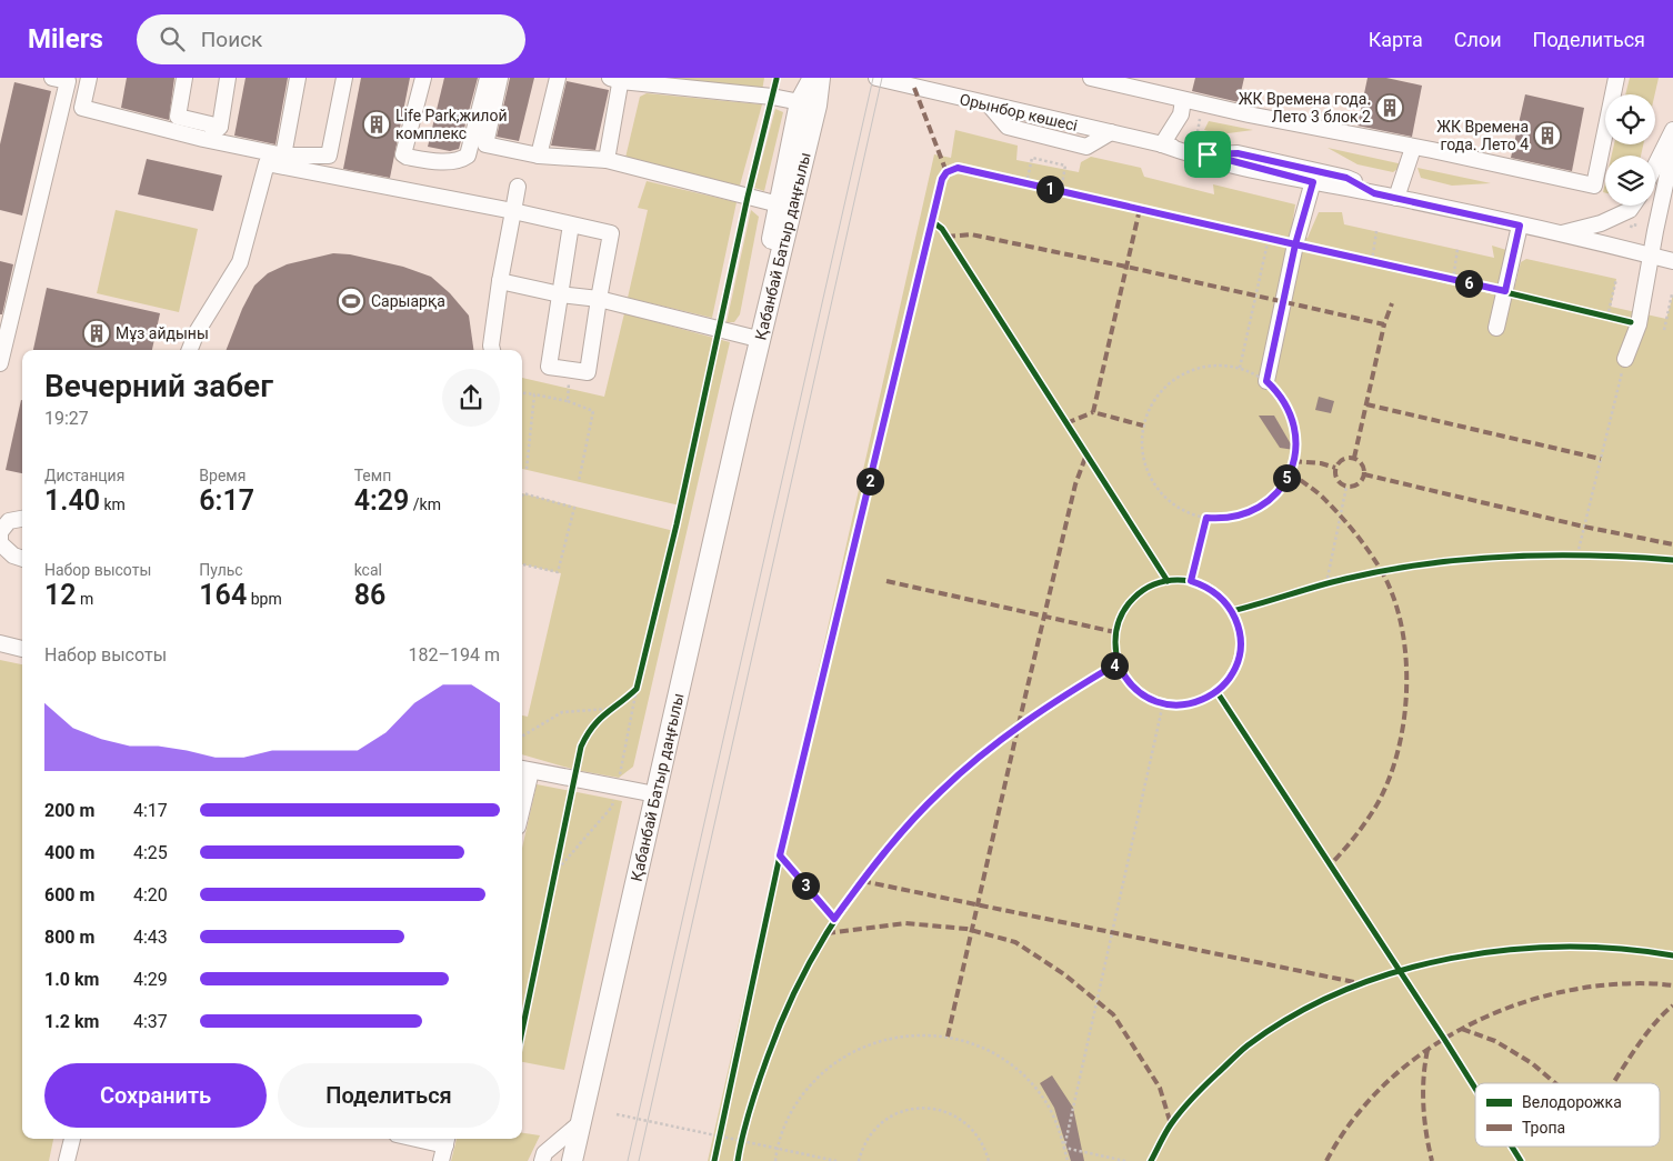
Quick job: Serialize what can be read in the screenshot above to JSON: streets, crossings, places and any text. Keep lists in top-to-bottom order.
{
  "streets": {
    "main road": ["Қабанбай Батыр даңғылы"],
    "street": ["Орынбор көшесі"]
  },
  "places": {
    "building": [
      "ЖК Времена года. Лето 3 блок 2",
      "Life Park,жилой комплекс",
      "ЖК Времена года. Лето 4",
      "Мұз айдыны"
    ],
    "sports": ["Сарыарқа"]
  },
  "legend": ["Велодорожка", "Тропа"],
  "page": {
    "header": "Milers",
    "search": "Поиск",
    "nav": ["Карта", "Слои", "Поделиться"],
    "pins": [
      "1",
      "6",
      "5",
      "2",
      "4",
      "3"
    ],
    "heading": ["Вечерний забег", "19:27"],
    "stats": [
      ["Дистанция", "1.40 km"],
      ["Время", "6:17"],
      ["Темп", "4:29 /km"],
      ["Набор высоты", "12 m"],
      ["Пульс", "164 bpm"],
      ["kcal", "86"]
    ],
    "chart": ["Набор высоты", "182–194 m"],
    "list": [
      {
        "name": "200 m",
        "note": "4:17"
      },
      {
        "name": "400 m",
        "note": "4:25"
      },
      {
        "name": "600 m",
        "note": "4:20"
      },
      {
        "name": "800 m",
        "note": "4:43"
      },
      {
        "name": "1.0 km",
        "note": "4:29"
      },
      {
        "name": "1.2 km",
        "note": "4:37"
      }
    ],
    "buttons": ["Сохранить", "Поделиться"]
  }
}
